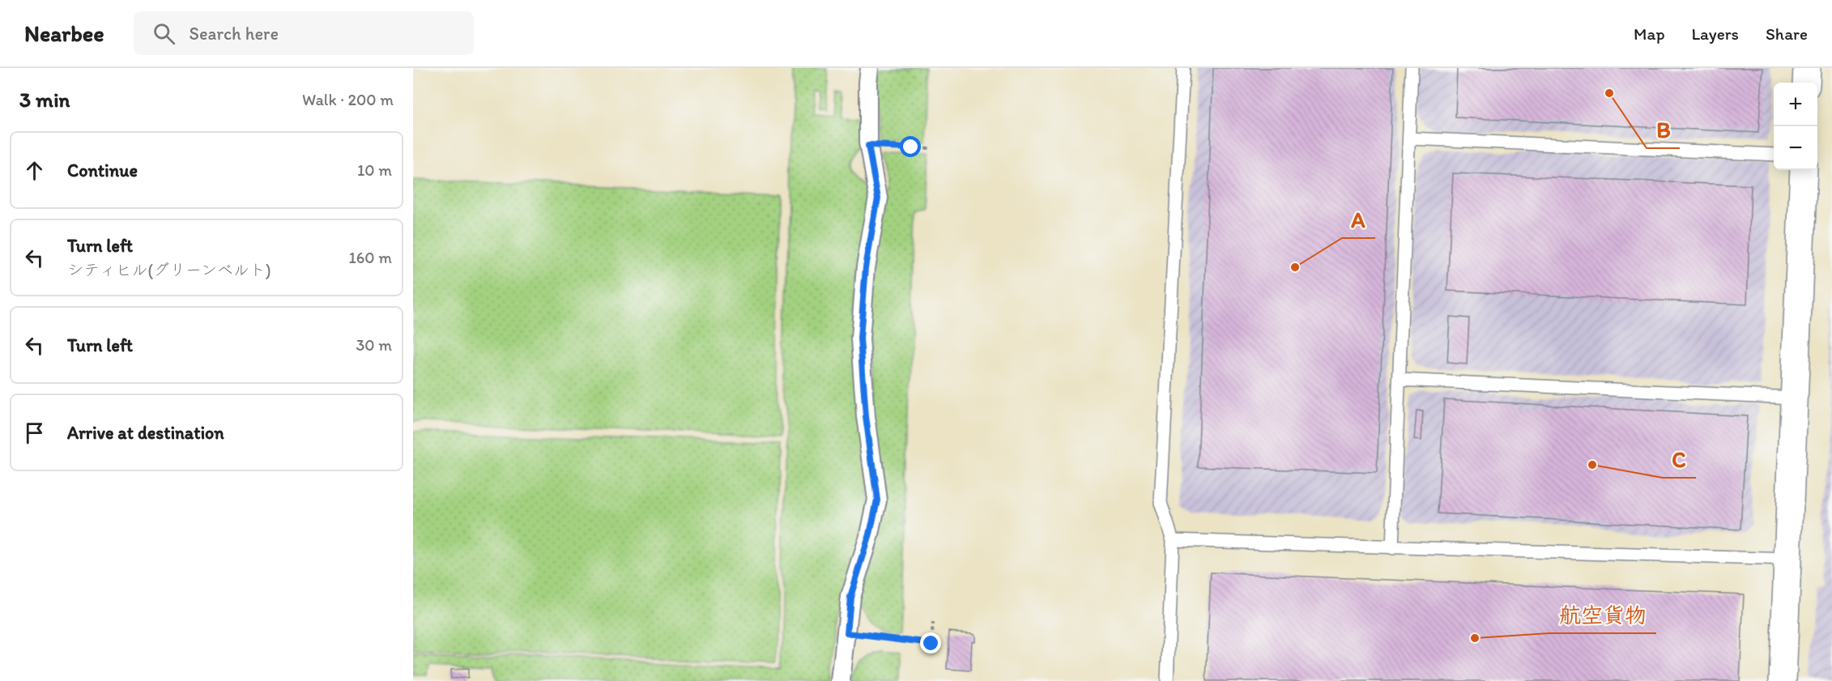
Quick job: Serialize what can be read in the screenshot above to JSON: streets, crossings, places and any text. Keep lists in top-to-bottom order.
{
  "places": [
    "B",
    "A",
    "C",
    "航空貨物"
  ],
  "page": {
    "header": "Nearbee",
    "search": "Search here",
    "nav": ["Map", "Layers", "Share"],
    "heading": ["3 min", "Walk · 200 m"],
    "map_buttons": ["+", "−"],
    "list": [
      ["Continue", "10 m"],
      ["Turn left", "シティヒル(グリーンベルト)", "160 m"],
      ["Turn left", "30 m"],
      "Arrive at destination"
    ]
  }
}
